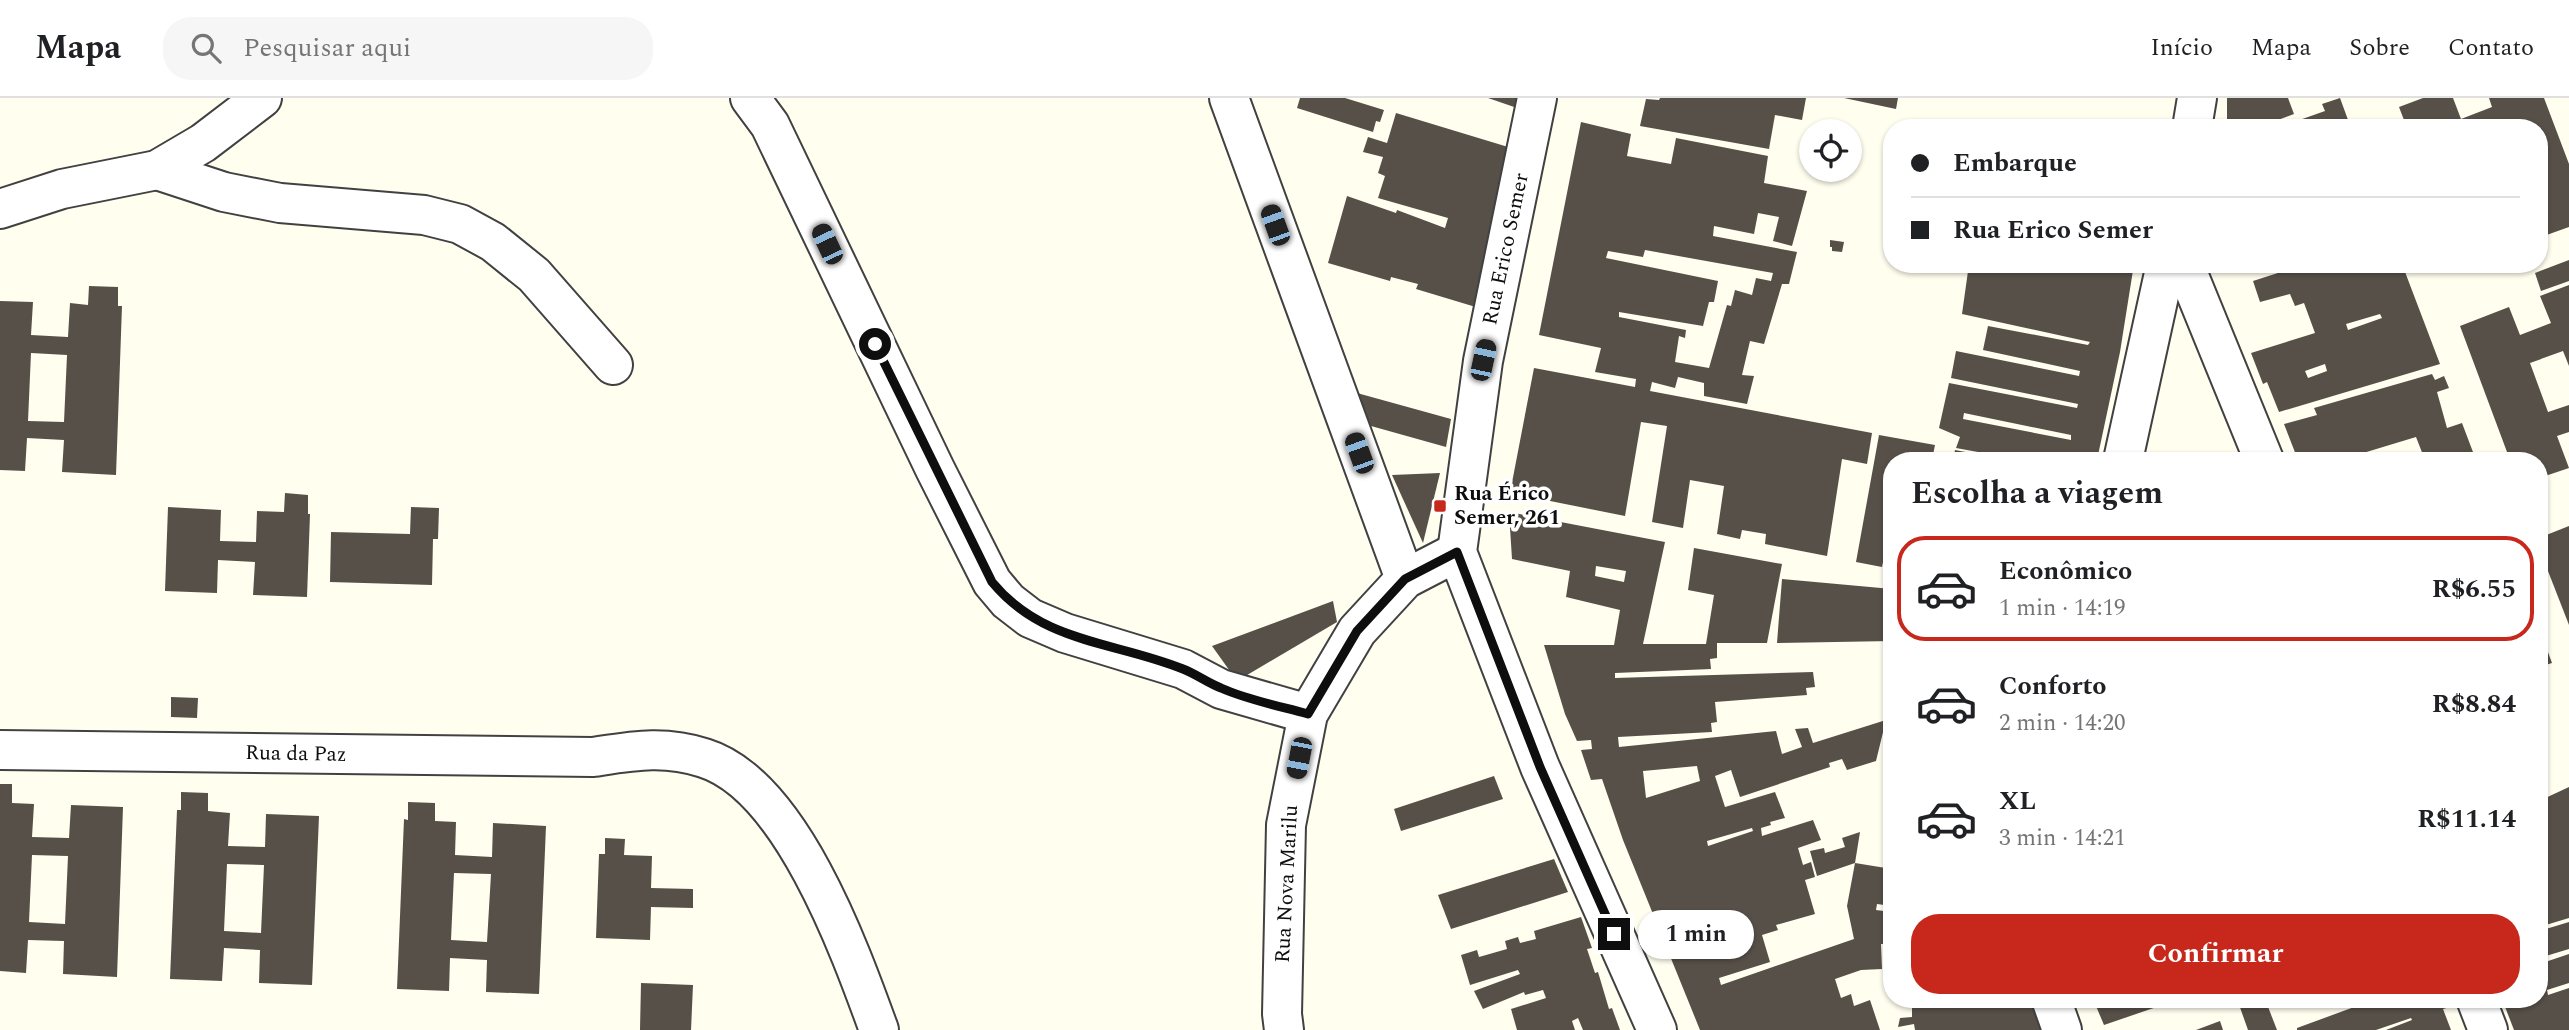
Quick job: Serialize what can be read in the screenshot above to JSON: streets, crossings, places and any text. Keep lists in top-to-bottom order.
{
  "streets": {
    "street": ["Rua Erico Semer", "Rua da Paz", "Rua Nova Marilu"]
  },
  "crossings": [
    ["Rua Erico Semer", "Rua Nova Marilu"]
  ],
  "places": {
    "transit": ["Rua Érico Semer, 261"]
  },
  "page": {
    "header": "Mapa",
    "search": "Pesquisar aqui",
    "nav": [
      "Início",
      "Mapa",
      "Sobre",
      "Contato"
    ],
    "banner": ["Embarque", "Rua Erico Semer"],
    "heading": "Escolha a viagem",
    "list": [
      {
        "name": "Econômico",
        "note": "1 min · 14:19",
        "value": "R$6.55"
      },
      {
        "name": "Conforto",
        "note": "2 min · 14:20",
        "value": "R$8.84"
      },
      {
        "name": "XL",
        "note": "3 min · 14:21",
        "value": "R$11.14"
      }
    ],
    "buttons": "Confirmar",
    "bubble": "1 min"
  }
}
